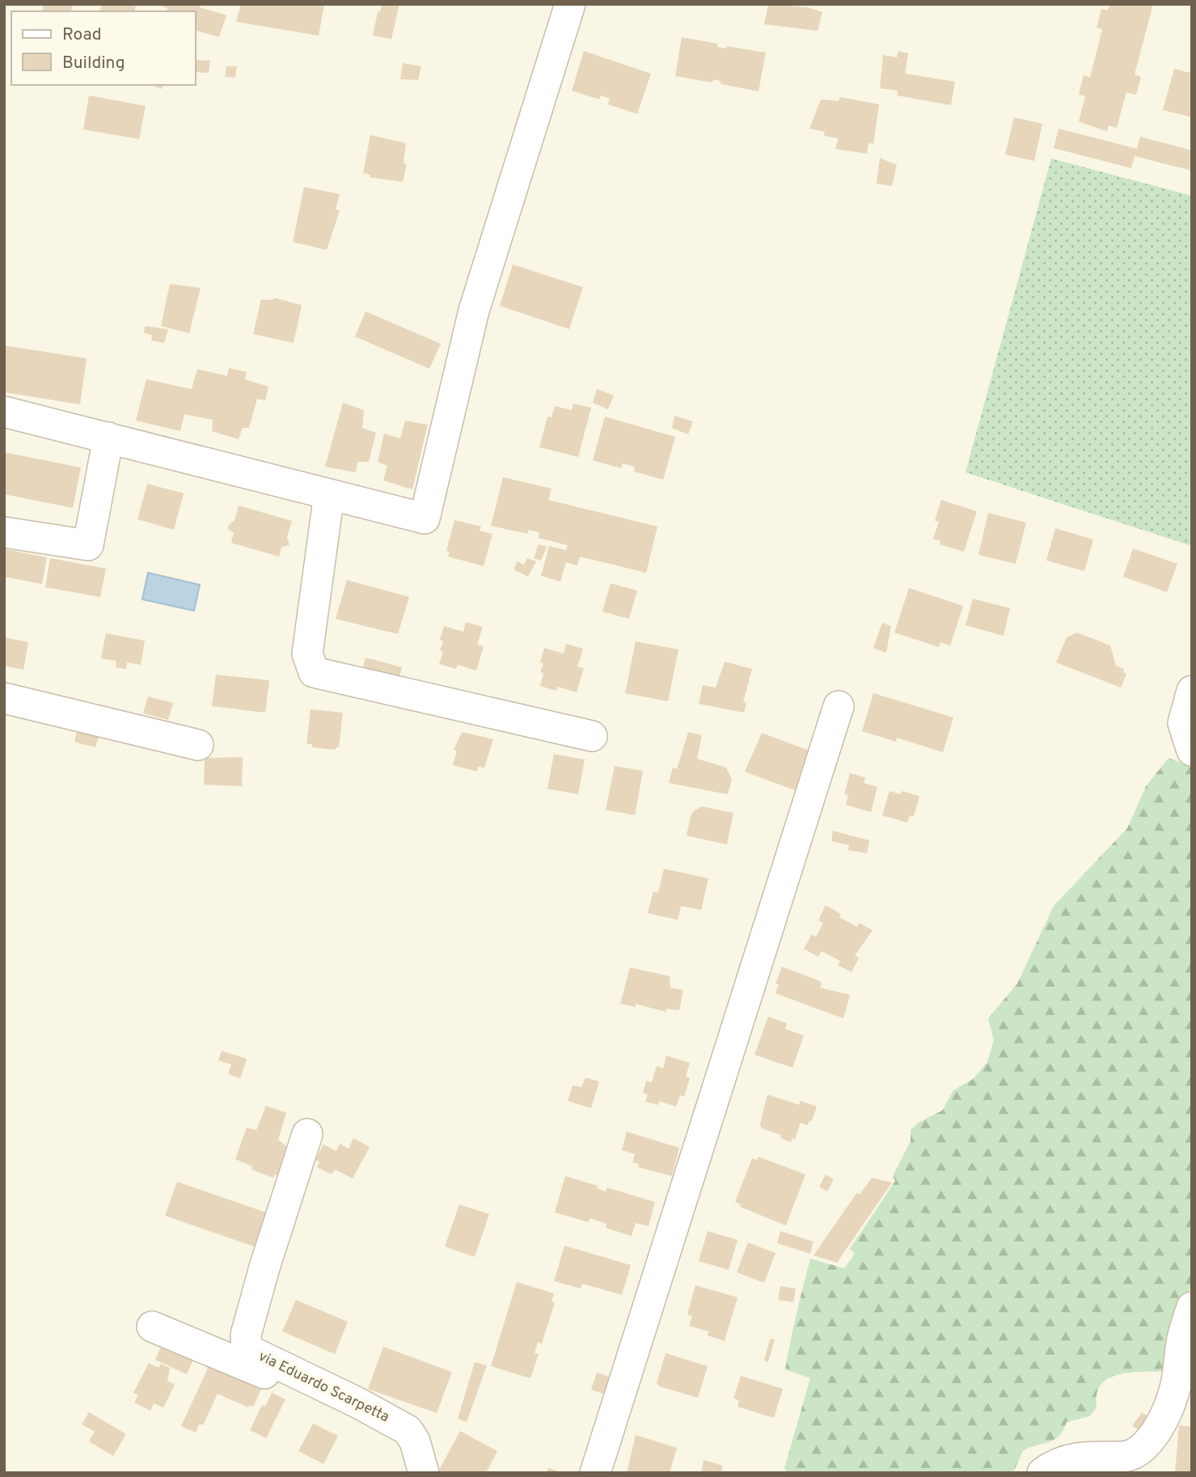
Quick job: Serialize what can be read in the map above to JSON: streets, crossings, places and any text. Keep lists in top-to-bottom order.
{
  "streets": {
    "street": ["via Eduardo Scarpetta"]
  },
  "legend": ["Road", "Building"]
}
